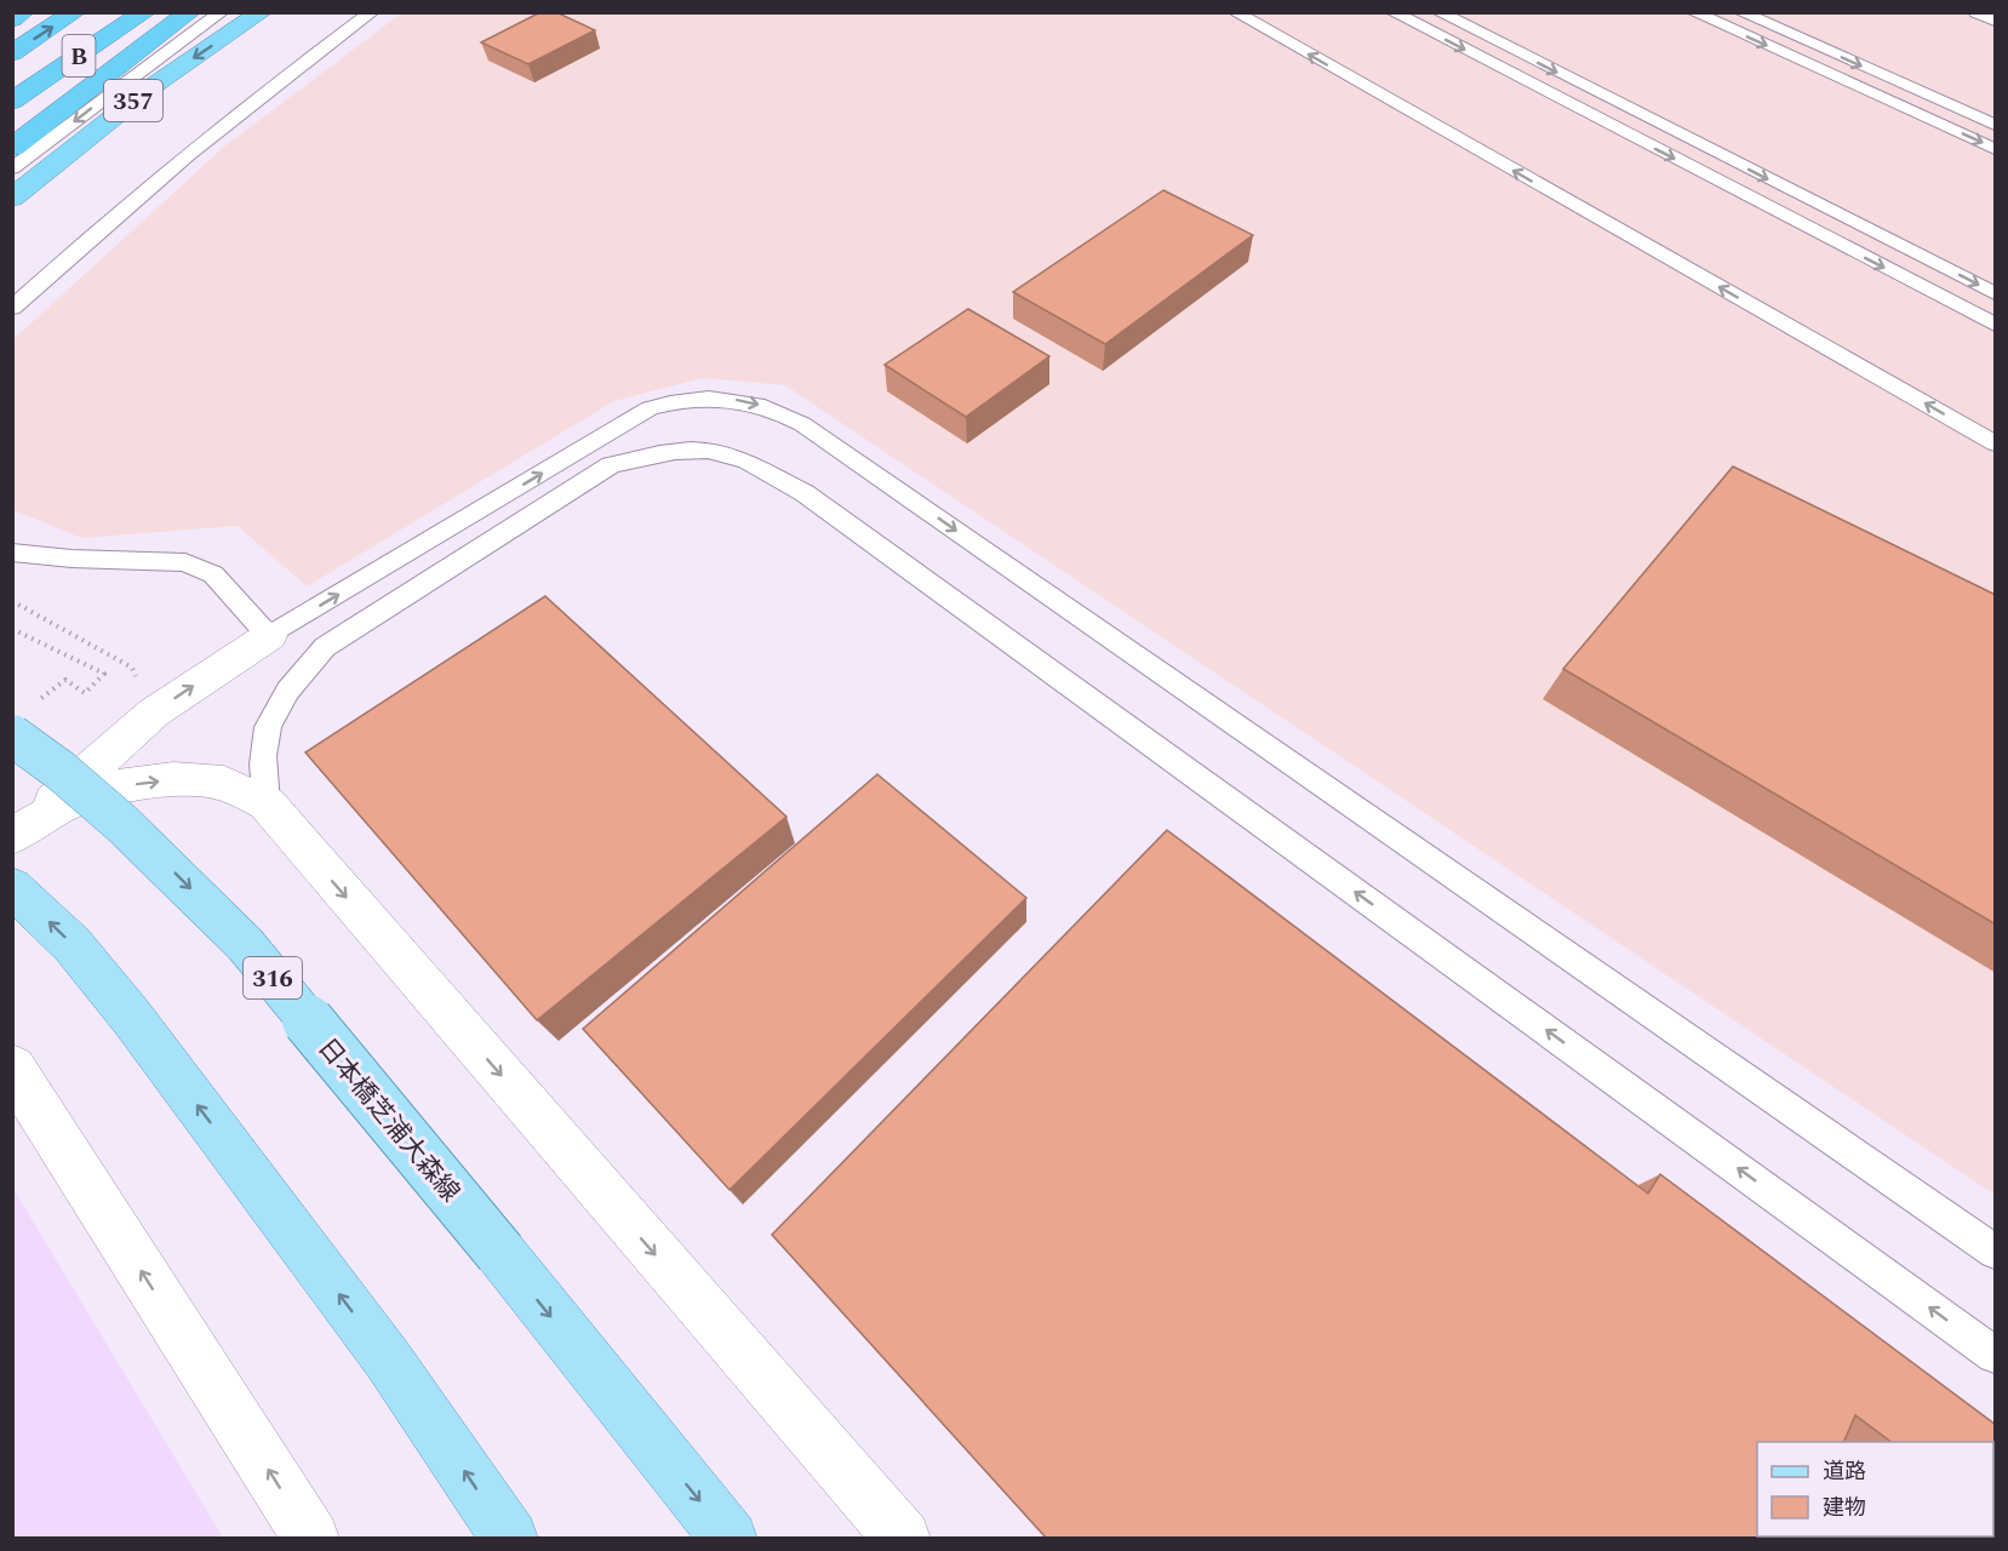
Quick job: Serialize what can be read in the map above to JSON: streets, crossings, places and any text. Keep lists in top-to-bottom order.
{
  "streets": {
    "highway": ["B", "357"],
    "main road": ["316", "日本橋芝浦大森線"]
  },
  "legend": ["道路", "建物"]
}
